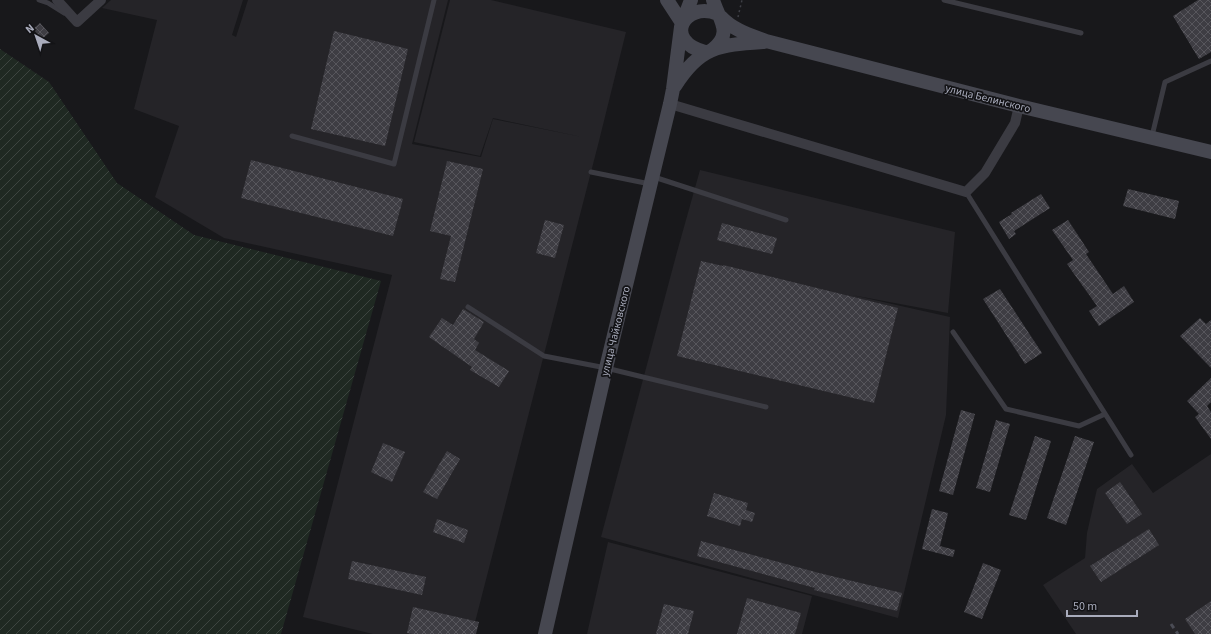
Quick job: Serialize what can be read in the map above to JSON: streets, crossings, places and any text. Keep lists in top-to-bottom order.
{
  "streets": {
    "main road": ["улица Белинского", "улица Чайковского"]
  },
  "scale_bar": "50 m",
  "north": "top left"
}
